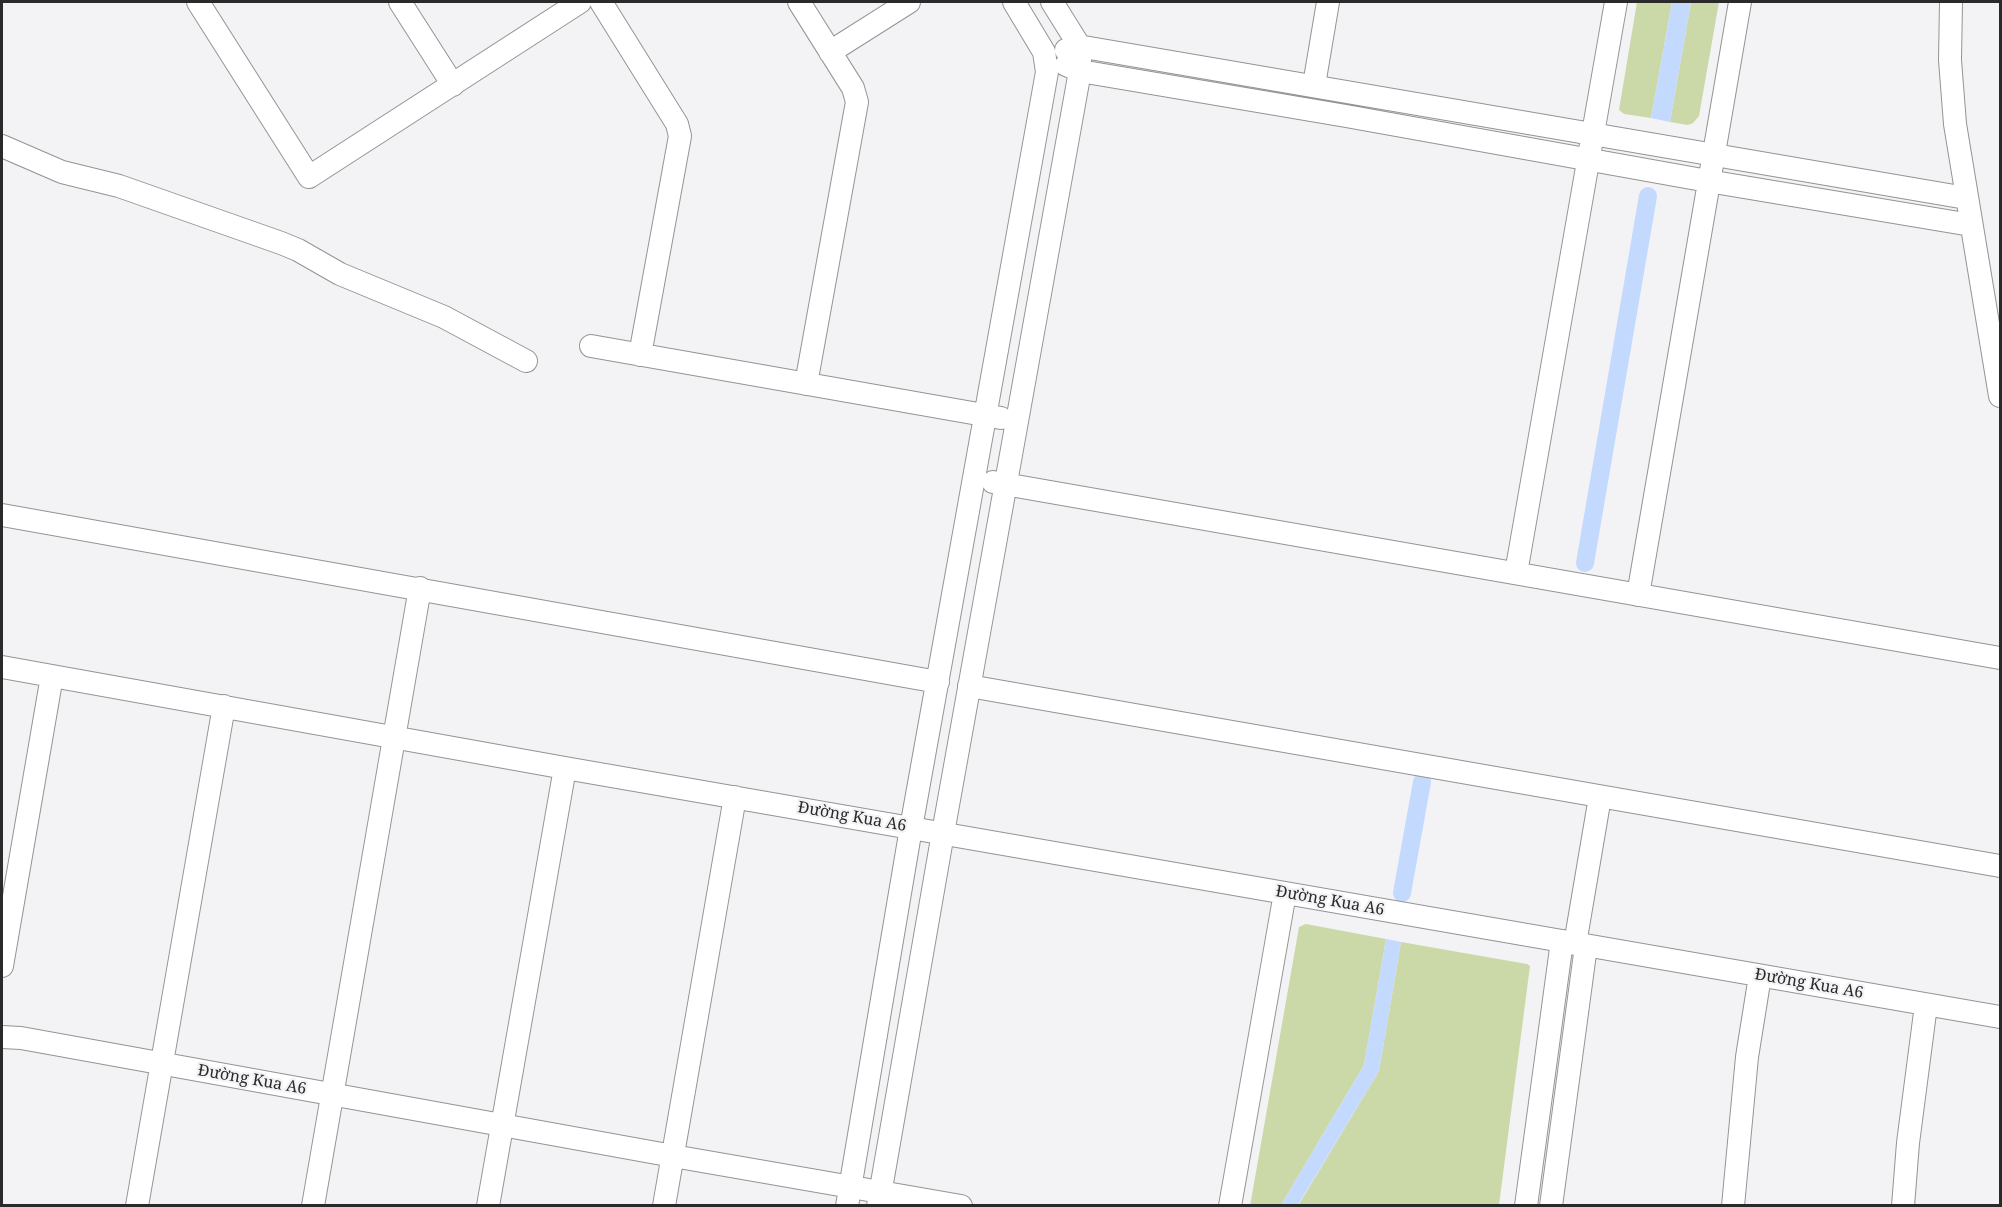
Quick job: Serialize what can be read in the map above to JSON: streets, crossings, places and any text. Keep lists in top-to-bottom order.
{
  "streets": {
    "street": ["Đường Kua A6"]
  }
}
